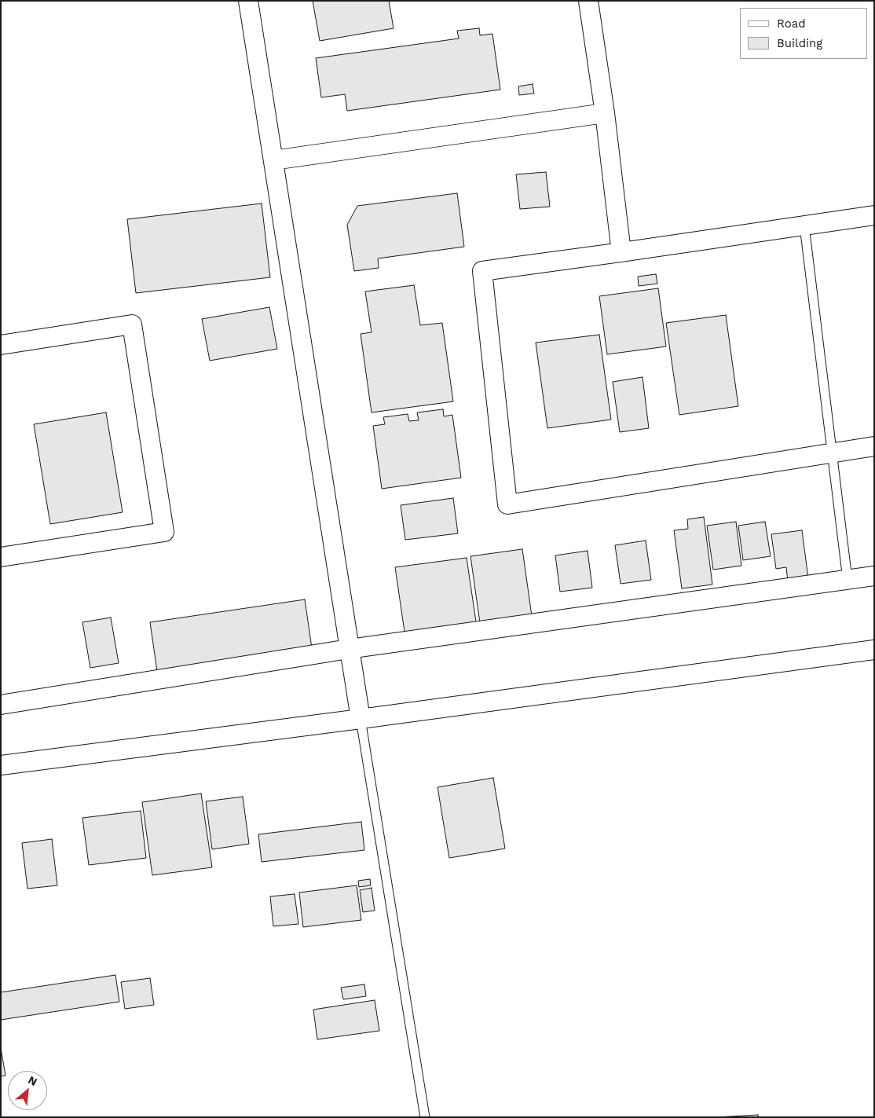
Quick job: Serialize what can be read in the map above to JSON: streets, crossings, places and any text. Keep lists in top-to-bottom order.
{
  "legend": ["Road", "Building"],
  "north": "top right"
}
